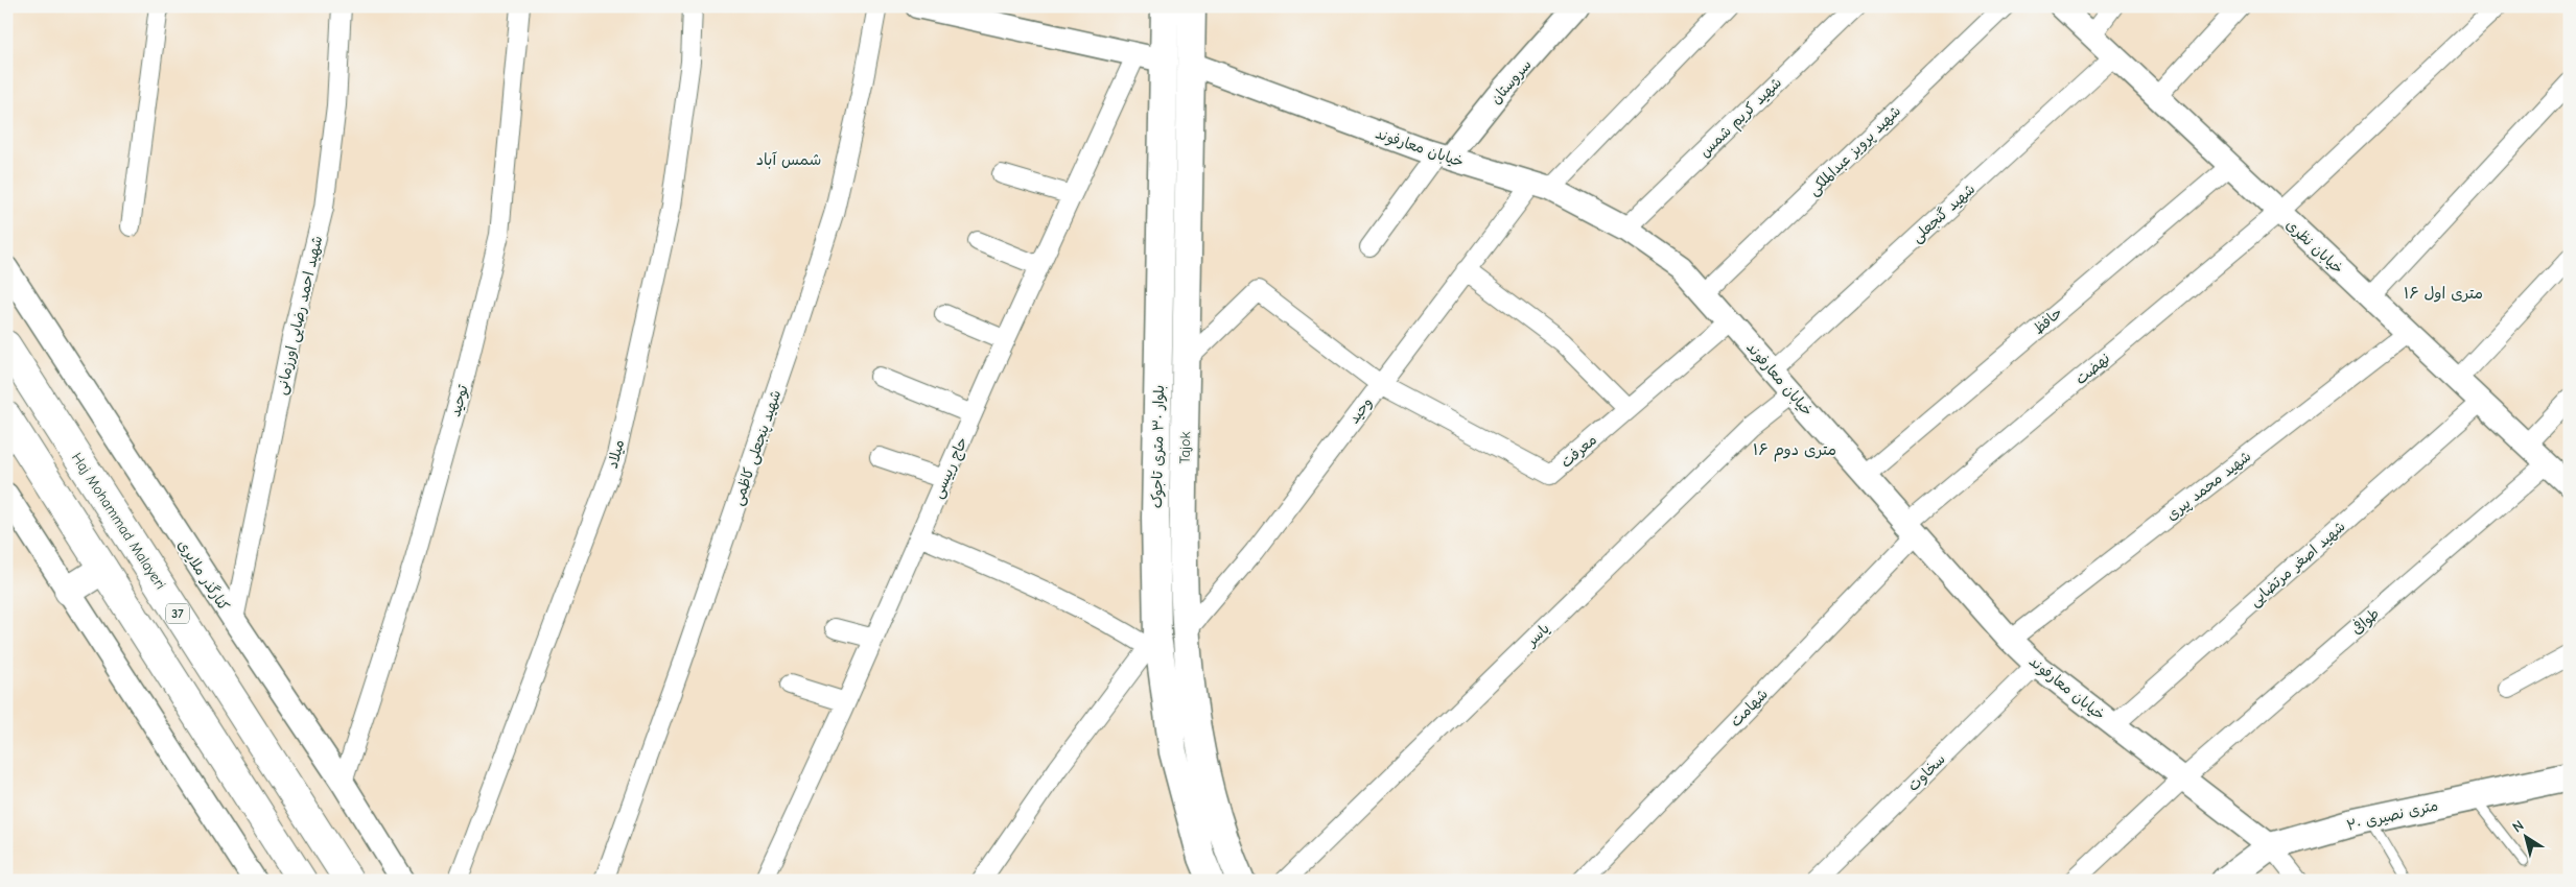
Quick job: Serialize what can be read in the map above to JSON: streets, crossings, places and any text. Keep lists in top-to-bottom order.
{
  "streets": {
    "highway": ["Haj Mohammad Malayeri", "37"],
    "main road": ["بلوار ۳۰ متری تاجوک", "Tajok", "۲۰ متری نصیری"],
    "street": [
      "سروستان",
      "شهید کریم شمس",
      "خیابان معارفوند",
      "شهید پرویز عبدالملکی",
      "شهید گنجعلی",
      "خیابان نظری",
      "شهید احمد رضایی اورزمانی",
      "حافظ",
      "نهضت",
      "توحید",
      "وحید",
      "شهید پنجعلی کاظمی",
      "معرفت",
      "میلاد",
      "حاج رییسی",
      "شهید محمد پیری",
      "شهید اصغر مرتضایی",
      "کنارگذر ملایری",
      "طوافی",
      "یاسر",
      "شهامت",
      "سخاوت"
    ]
  },
  "crossings": [
    ["سروستان", "خیابان معارفوند"],
    ["شهید کریم شمس", "خیابان معارفوند"],
    ["خیابان معارفوند", "شهید پرویز عبدالملکی"],
    ["خیابان معارفوند", "شهید گنجعلی"],
    ["خیابان معارفوند", "حافظ"],
    ["خیابان معارفوند", "نهضت"],
    ["خیابان معارفوند", "وحید"],
    ["خیابان معارفوند", "Tajok"],
    ["خیابان معارفوند", "معرفت"],
    ["خیابان معارفوند", "شهید محمد پیری"],
    ["خیابان معارفوند", "شهید اصغر مرتضایی"],
    ["خیابان معارفوند", "طوافی"],
    ["خیابان معارفوند", "یاسر"],
    ["خیابان معارفوند", "شهامت"],
    ["خیابان معارفوند", "سخاوت"],
    ["خیابان معارفوند", "۲۰ متری نصیری"],
    ["شهید گنجعلی", "خیابان نظری"],
    ["خیابان نظری", "حافظ"],
    ["خیابان نظری", "نهضت"],
    ["خیابان نظری", "شهید محمد پیری"],
    ["خیابان نظری", "شهید اصغر مرتضایی"],
    ["خیابان نظری", "طوافی"],
    ["شهید احمد رضایی اورزمانی", "کنارگذر ملایری"],
    ["نهضت", "شهامت"],
    ["توحید", "کنارگذر ملایری"],
    ["وحید", "Tajok"],
    ["وحید", "معرفت"]
  ],
  "districts": ["شمس آباد", "۱۶ متری اول", "۱۶ متری دوم"],
  "north": "top left"
}
